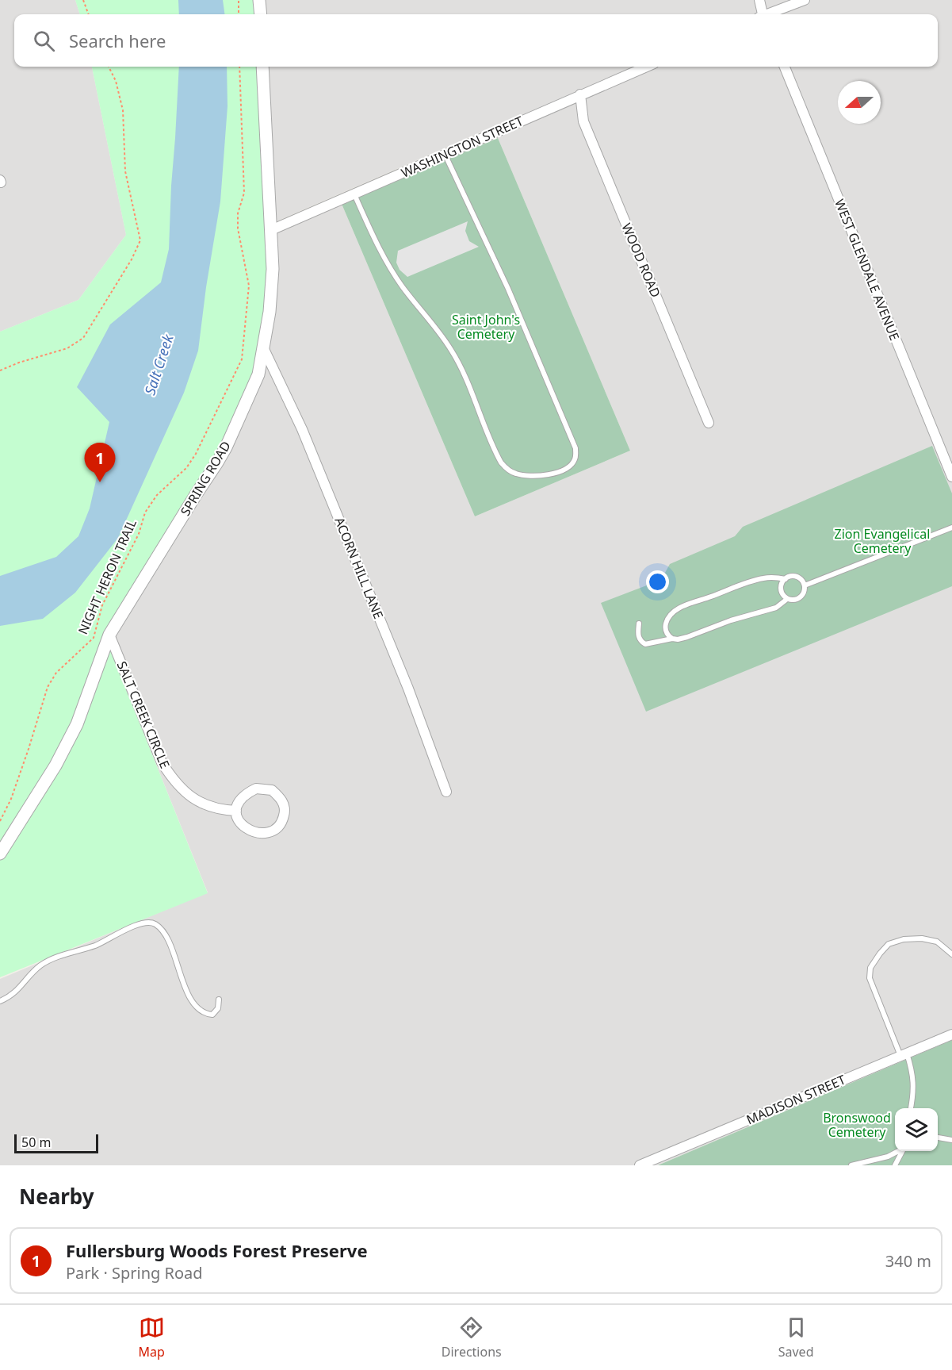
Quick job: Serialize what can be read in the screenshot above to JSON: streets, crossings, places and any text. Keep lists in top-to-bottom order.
{
  "streets": {
    "street": [
      "WASHINGTON STREET",
      "WOOD ROAD",
      "WEST GLENDALE AVENUE",
      "SPRING ROAD",
      "ACORN HILL LANE",
      "SALT CREEK CIRCLE",
      "MADISON STREET"
    ],
    "path": ["NIGHT HERON TRAIL"]
  },
  "crossings": [
    ["WASHINGTON STREET", "WOOD ROAD"],
    ["WASHINGTON STREET", "SPRING ROAD"],
    ["SPRING ROAD", "ACORN HILL LANE"],
    ["SPRING ROAD", "SALT CREEK CIRCLE"]
  ],
  "water": ["Salt Creek"],
  "parks": ["Saint John's Cemetery", "Zion Evangelical Cemetery", "Bronswood Cemetery"],
  "scale_bar": "50 m",
  "north": "left",
  "page": {
    "search": "Search here",
    "pins": "1",
    "scale": "50 m",
    "heading": "Nearby",
    "list": [
      {
        "mark": "1",
        "name": "Fullersburg Woods Forest Preserve",
        "note": "Park · Spring Road",
        "value": "340 m"
      }
    ],
    "nav": ["Map", "Directions", "Saved"]
  }
}
